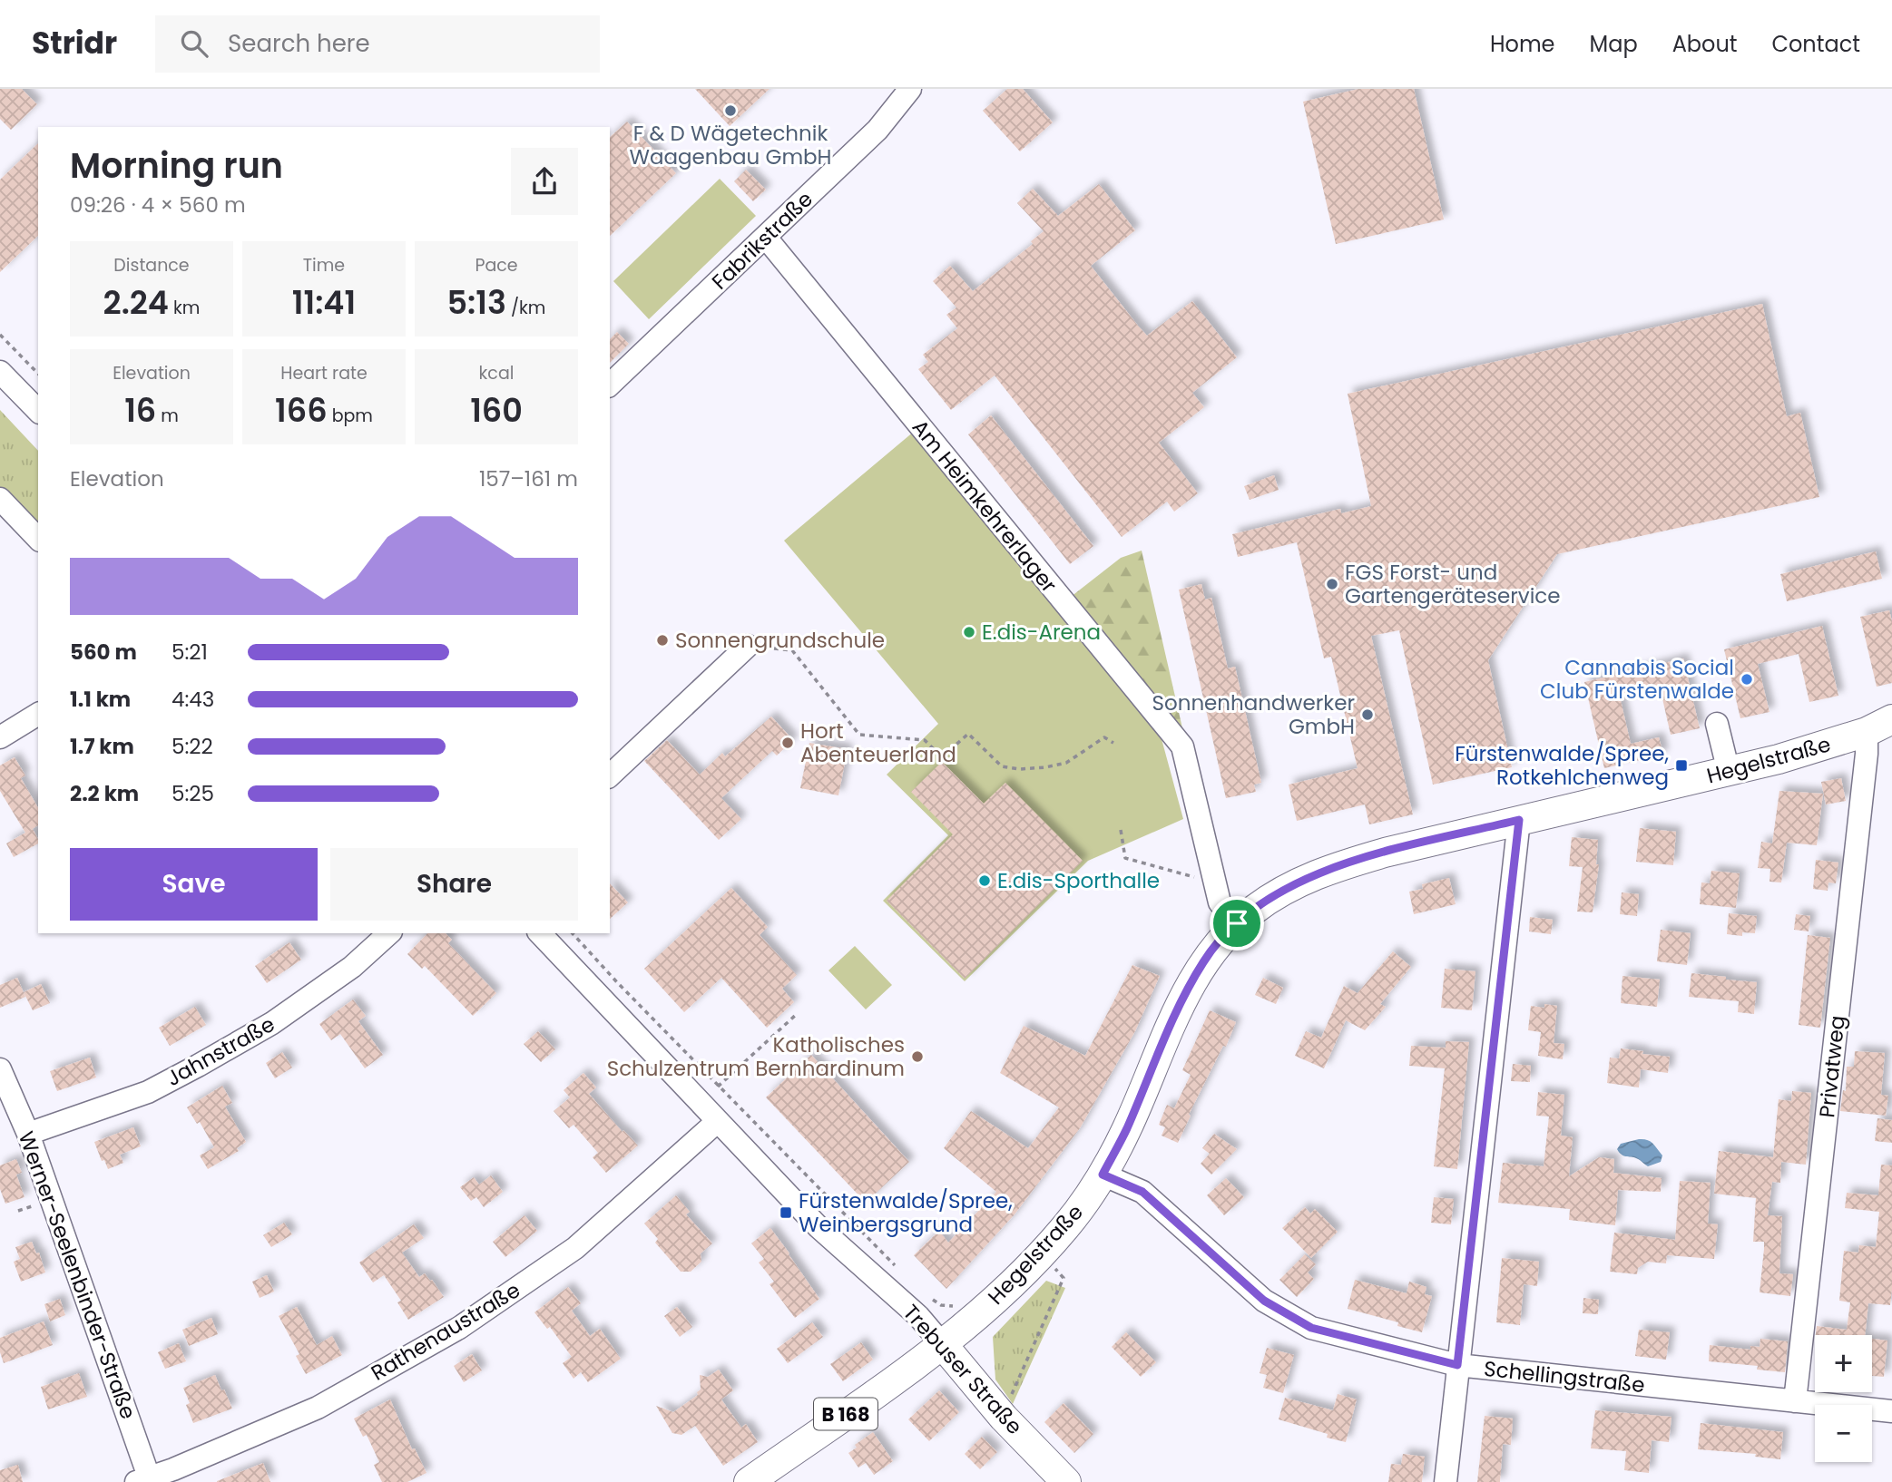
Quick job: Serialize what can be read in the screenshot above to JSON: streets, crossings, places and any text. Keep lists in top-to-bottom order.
{
  "streets": {
    "main road": ["Hegelstraße", "Trebuser Straße", "B 168"],
    "street": [
      "Fabrikstraße",
      "Am Heimkehrerlager",
      "Jahnstraße",
      "Privatweg",
      "Werner-Seelenbinder-Straße",
      "Rathenaustraße",
      "Schellingstraße"
    ]
  },
  "crossings": [
    ["Fabrikstraße", "Am Heimkehrerlager"],
    ["Am Heimkehrerlager", "Hegelstraße"],
    ["Hegelstraße", "Privatweg"],
    ["Hegelstraße", "Trebuser Straße"],
    ["Hegelstraße", "Schellingstraße"],
    ["Hegelstraße", "B 168"],
    ["Jahnstraße", "Werner-Seelenbinder-Straße"],
    ["Privatweg", "Schellingstraße"],
    ["Werner-Seelenbinder-Straße", "Rathenaustraße"],
    ["Rathenaustraße", "Trebuser Straße"],
    ["Trebuser Straße", "B 168"]
  ],
  "places": {
    "other": [
      "F & D Wägetechnik Waagenbau GmbH",
      "FGS Forst- und Gartengeräteservice",
      "E.dis-Arena",
      "Sonnengrundschule",
      "Cannabis Social Club Fürstenwalde",
      "Sonnenhandwerker GmbH",
      "Hort Abenteuerland",
      "E.dis-Sporthalle",
      "Katholisches Schulzentrum Bernhardinum"
    ],
    "transit": ["Fürstenwalde/Spree, Rotkehlchenweg", "Fürstenwalde/Spree, Weinbergsgrund"]
  },
  "page": {
    "header": "Stridr",
    "search": "Search here",
    "nav": [
      "Home",
      "Map",
      "About",
      "Contact"
    ],
    "heading": ["Morning run", "09:26 · 4 × 560 m"],
    "stats": [
      ["Distance", "2.24 km"],
      ["Time", "11:41"],
      ["Pace", "5:13 /km"],
      ["Elevation", "16 m"],
      ["Heart rate", "166 bpm"],
      ["kcal", "160"]
    ],
    "chart": ["Elevation", "157–161 m"],
    "list": [
      {
        "name": "560 m",
        "note": "5:21"
      },
      {
        "name": "1.1 km",
        "note": "4:43"
      },
      {
        "name": "1.7 km",
        "note": "5:22"
      },
      {
        "name": "2.2 km",
        "note": "5:25"
      }
    ],
    "buttons": ["Save", "Share"],
    "map_buttons": ["+", "−"]
  }
}
